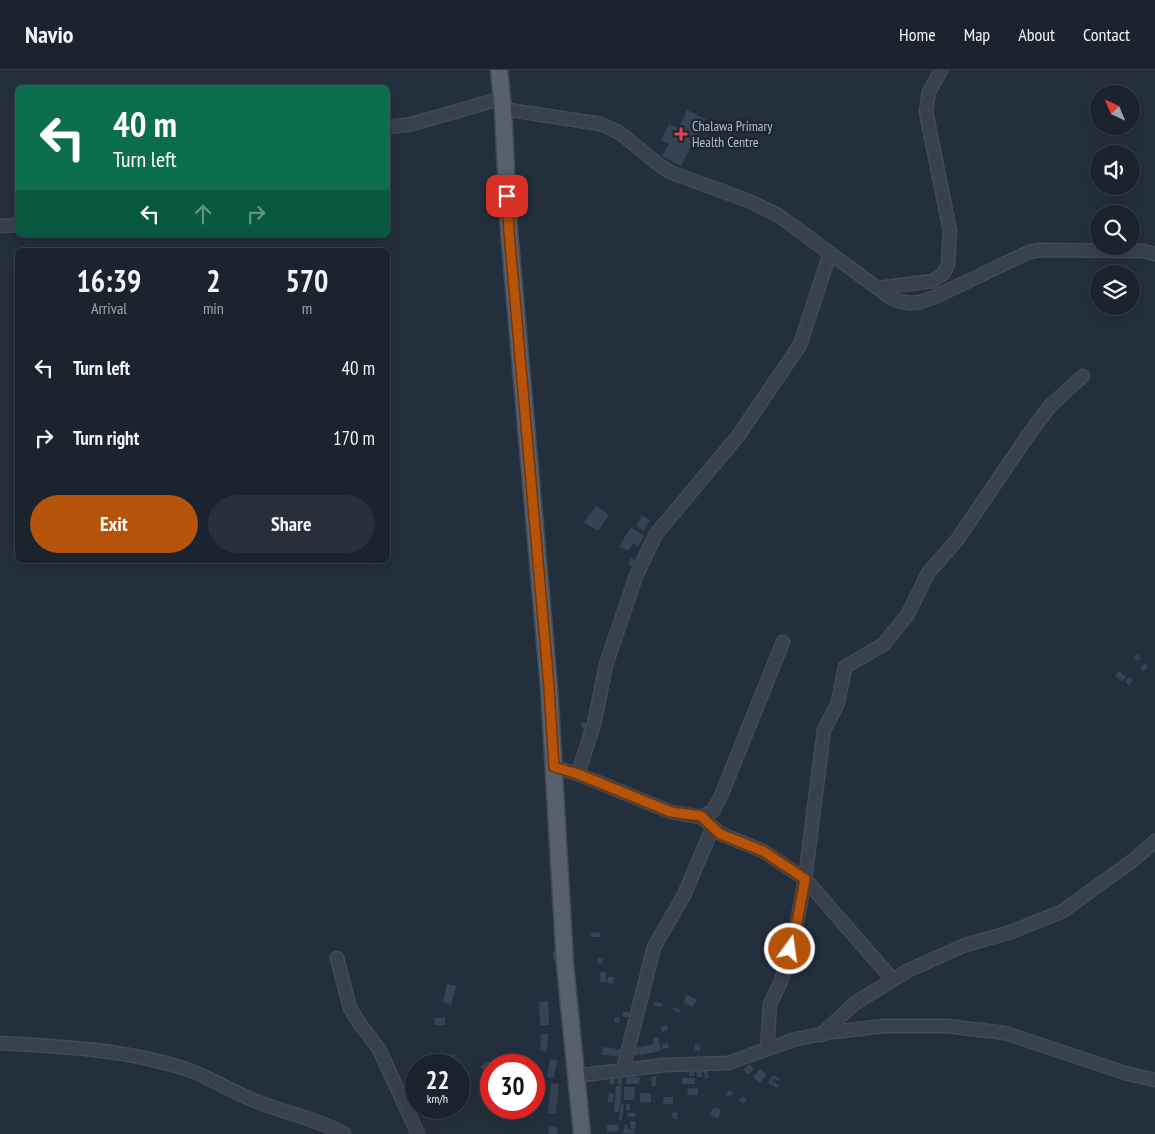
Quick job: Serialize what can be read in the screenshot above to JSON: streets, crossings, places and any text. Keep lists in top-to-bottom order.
{
  "places": {
    "health": ["Chalawa Primary Health Centre"]
  },
  "north": "top left",
  "page": {
    "header": "Navio",
    "nav": [
      "Home",
      "Map",
      "About",
      "Contact"
    ],
    "turn": ["40 m", "Turn left"],
    "eta": [
      "16:39",
      "Arrival",
      "2",
      "min",
      "570",
      "m"
    ],
    "list": [
      {
        "name": "Turn left",
        "value": "40 m"
      },
      {
        "name": "Turn right",
        "value": "170 m"
      }
    ],
    "buttons": ["Exit", "Share"],
    "speed": "22 km/h",
    "limit": "30"
  }
}
